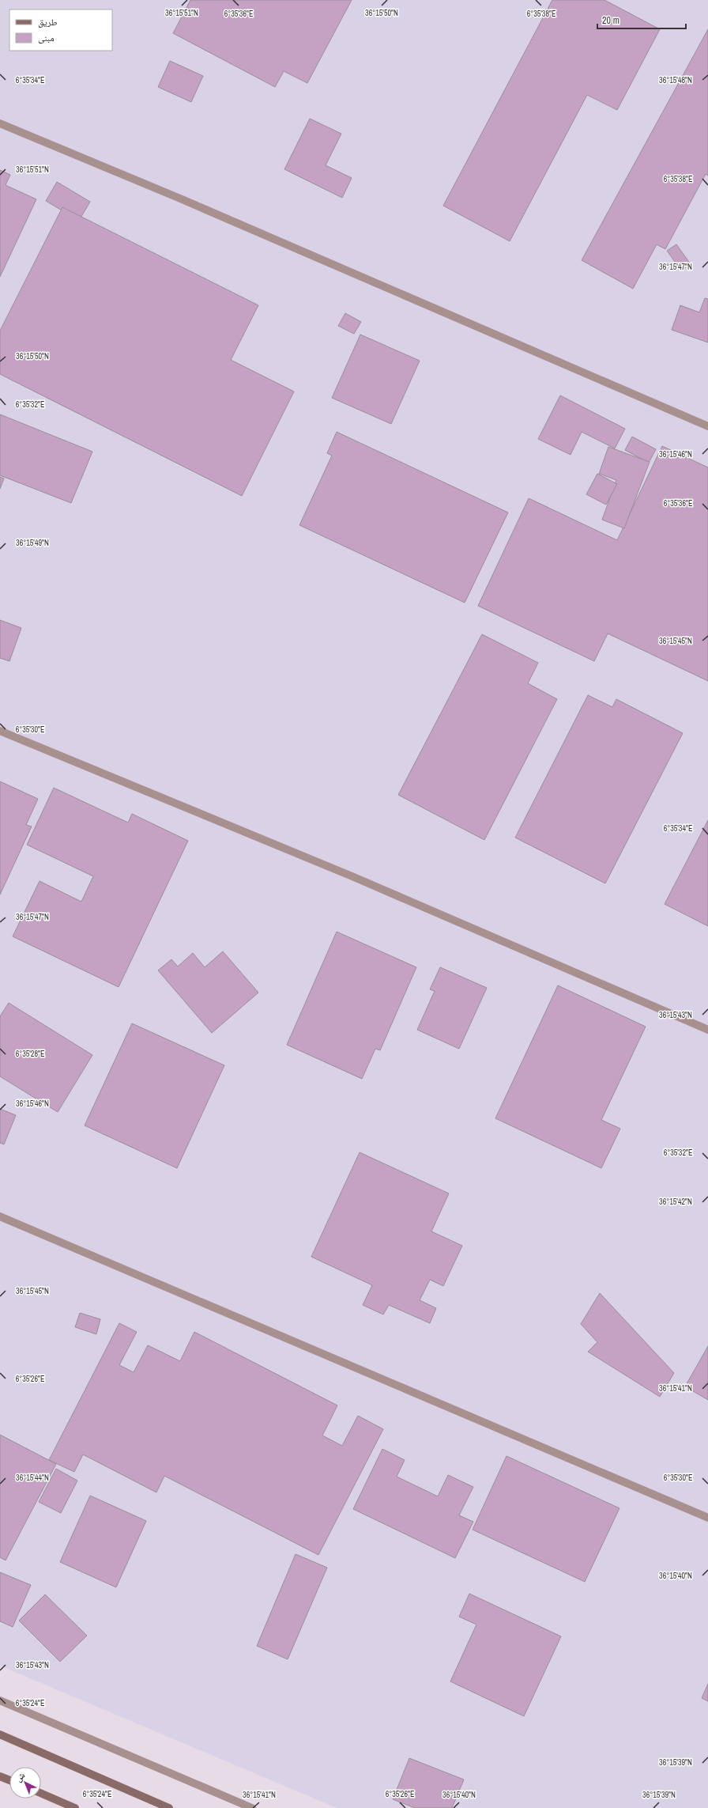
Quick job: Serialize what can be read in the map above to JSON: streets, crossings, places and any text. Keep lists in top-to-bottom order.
{
  "legend": ["طريق", "مبنى"],
  "scale_bar": "20 m",
  "north": "top left",
  "coordinates": [
    "36°15'51\"N",
    "36°15'50\"N",
    "6°35'36\"E",
    "6°35'38\"E",
    "6°35'34\"E",
    "36°15'48\"N",
    "36°15'47\"N",
    "6°35'32\"E",
    "36°15'46\"N",
    "36°15'49\"N",
    "36°15'45\"N",
    "6°35'30\"E",
    "36°15'43\"N",
    "6°35'28\"E",
    "36°15'42\"N",
    "6°35'26\"E",
    "36°15'41\"N",
    "36°15'44\"N",
    "36°15'40\"N",
    "6°35'24\"E",
    "36°15'39\"N"
  ]
}
